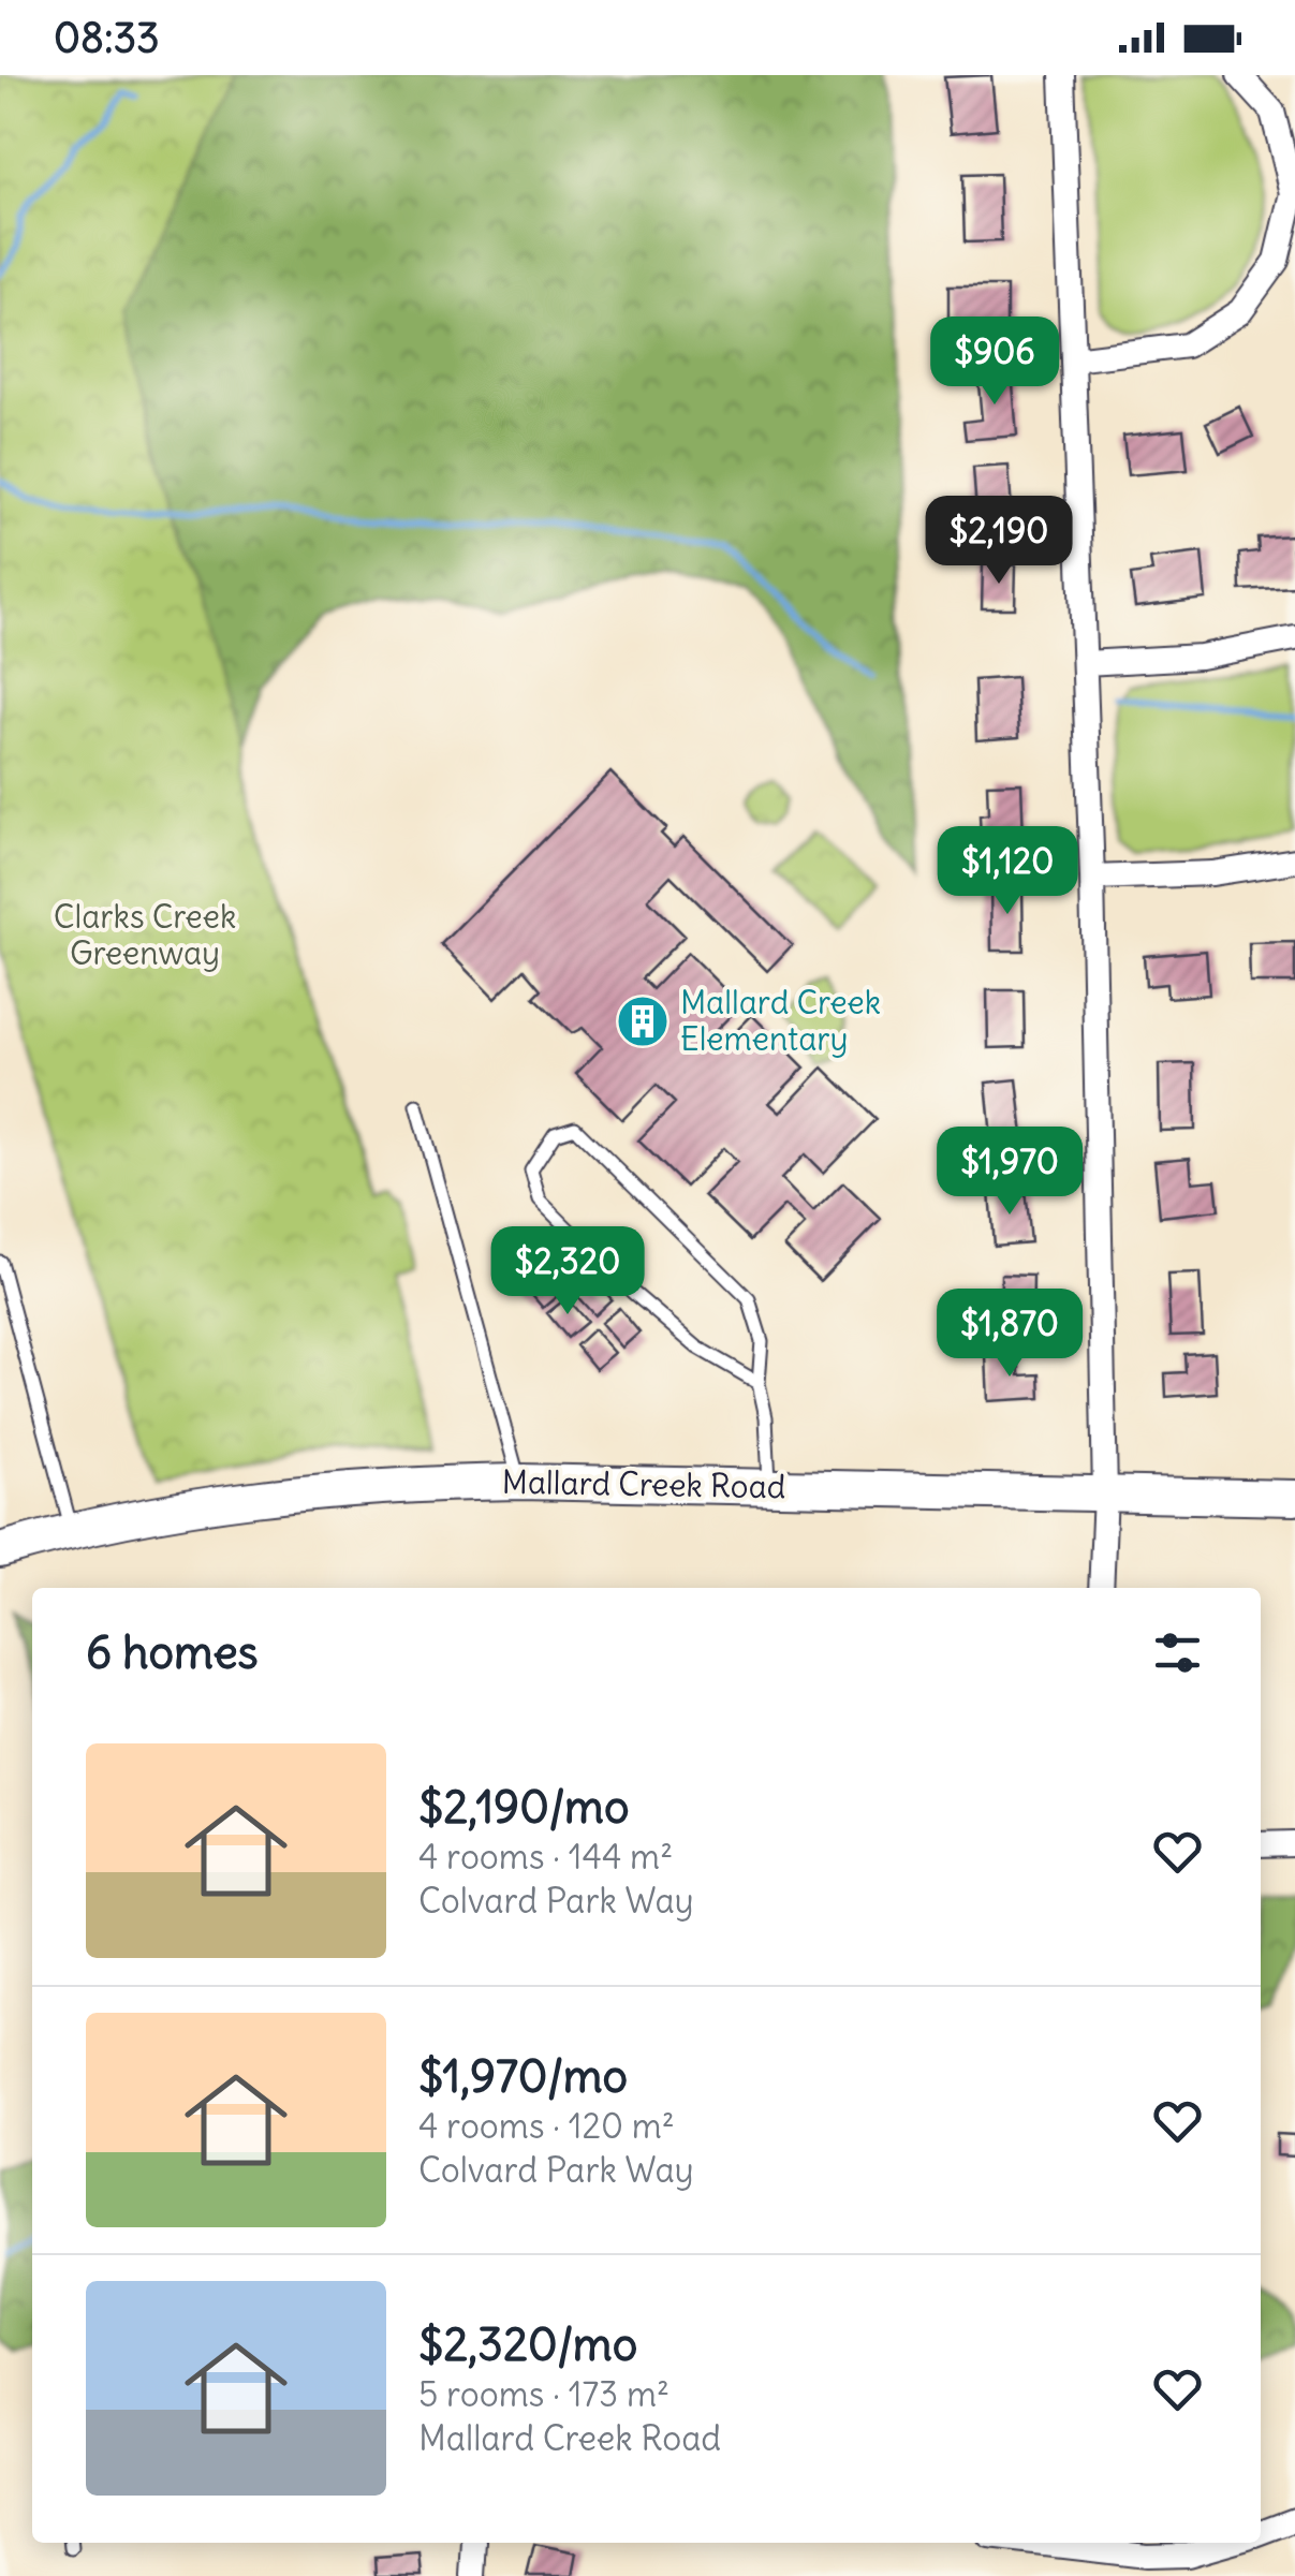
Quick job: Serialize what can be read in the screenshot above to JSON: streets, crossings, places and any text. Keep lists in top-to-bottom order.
{
  "streets": {
    "main road": ["Mallard Creek Road"]
  },
  "parks": ["Clarks Creek Greenway"],
  "places": {
    "building": ["Mallard Creek Elementary"]
  },
  "page": {
    "status": "08:33",
    "price": [
      "$906",
      "$2,190",
      "$1,120",
      "$1,970",
      "$2,320",
      "$1,870"
    ],
    "heading": "6 homes",
    "list": [
      {
        "name": "$2,190/mo",
        "note": "4 rooms · 144 m² · Colvard Park Way"
      },
      {
        "name": "$1,970/mo",
        "note": "4 rooms · 120 m² · Colvard Park Way"
      },
      {
        "name": "$2,320/mo",
        "note": "5 rooms · 173 m² · Mallard Creek Road"
      }
    ]
  }
}
